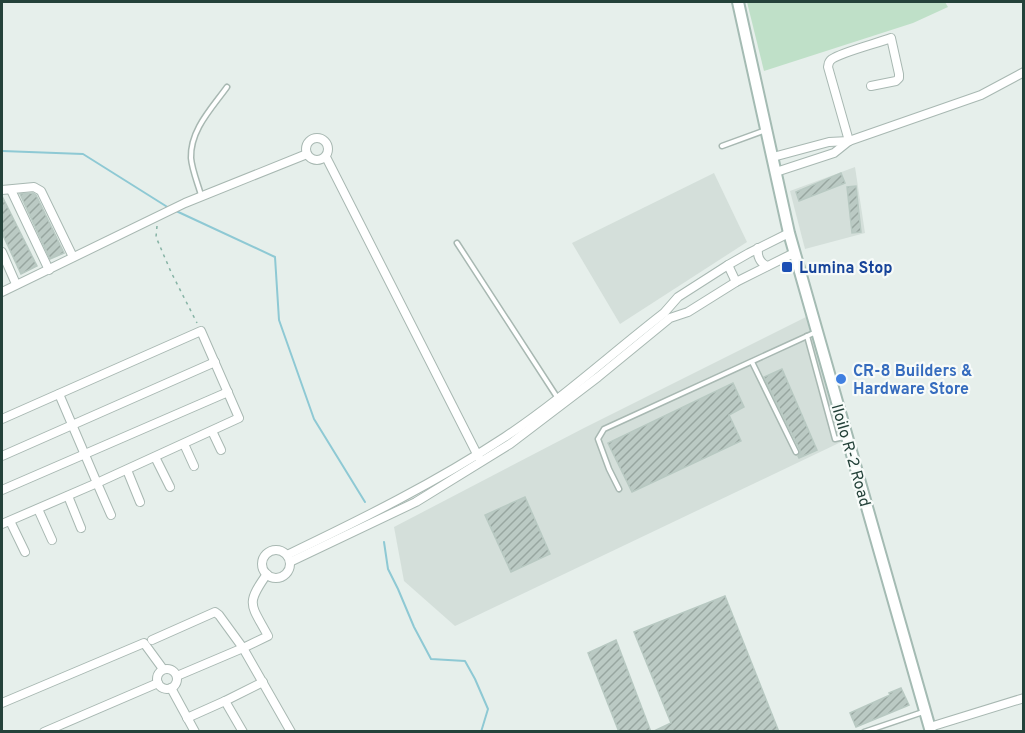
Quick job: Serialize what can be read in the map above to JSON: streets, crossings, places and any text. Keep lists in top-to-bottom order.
{
  "streets": {
    "main road": ["Iloilo R-2 Road"]
  },
  "places": {
    "transit": ["Lumina Stop"],
    "other": ["CR-8 Builders & Hardware Store"]
  }
}
